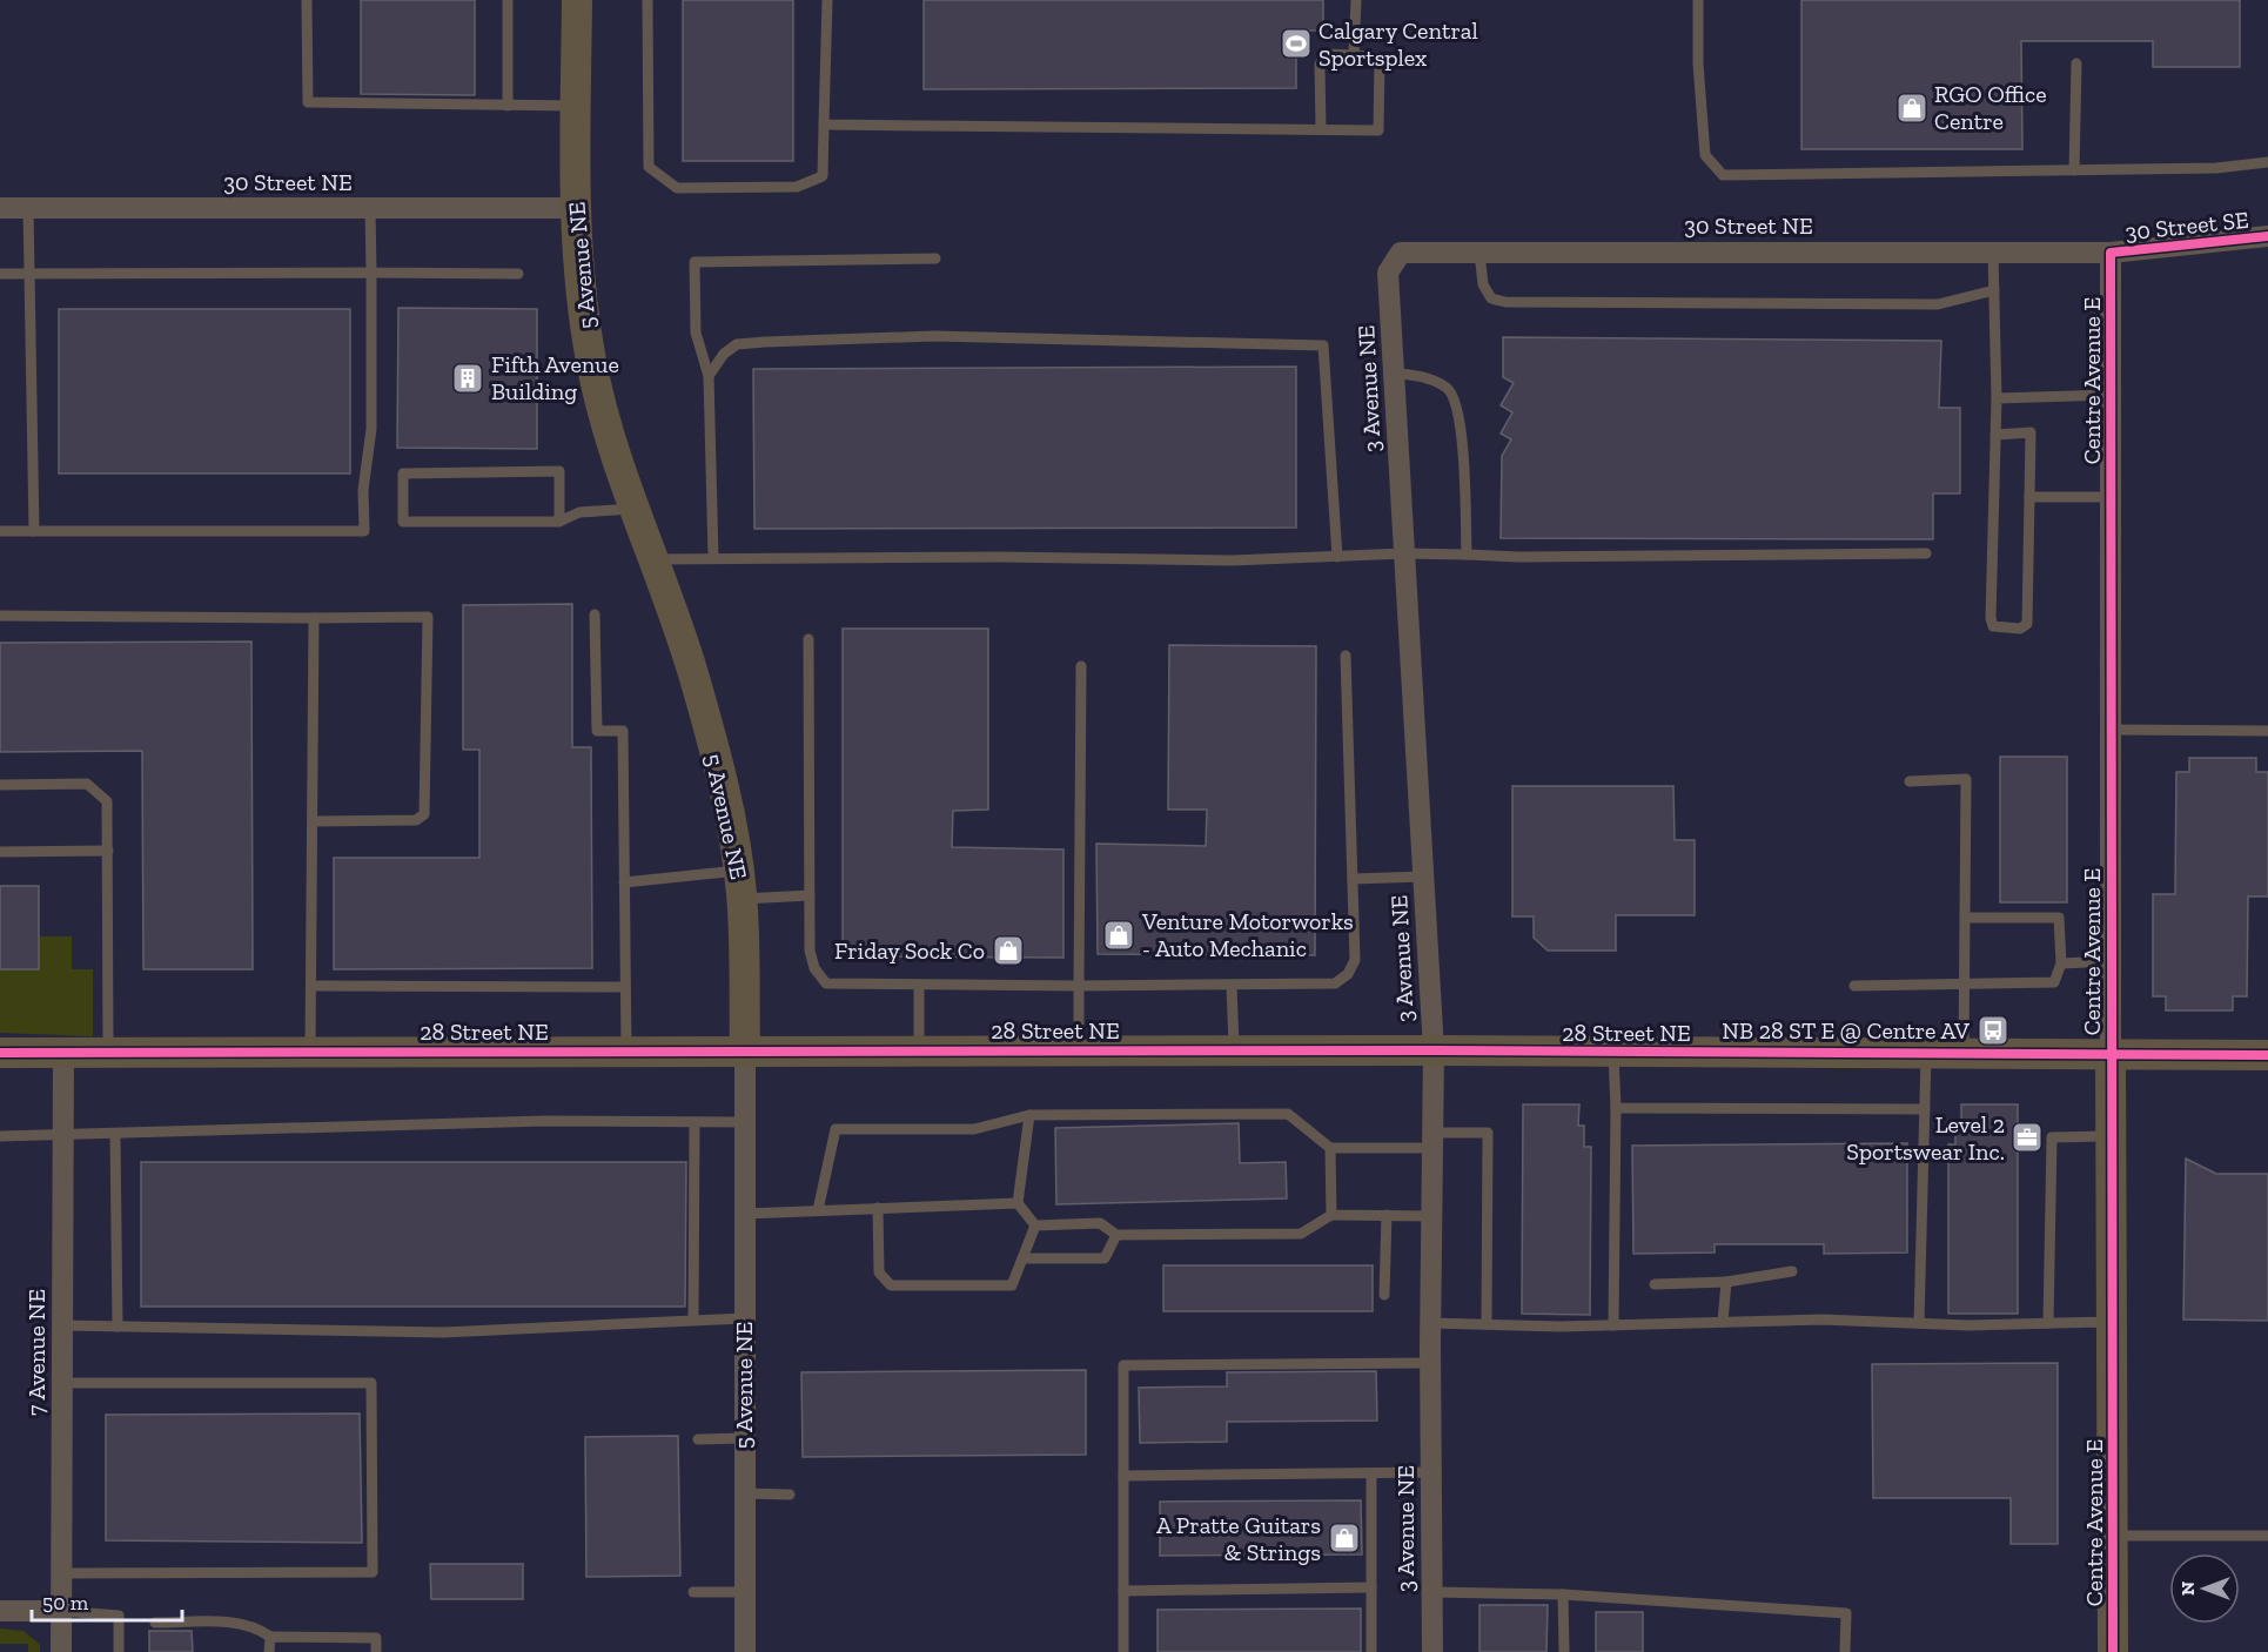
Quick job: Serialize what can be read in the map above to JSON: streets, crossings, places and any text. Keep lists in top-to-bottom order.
{
  "streets": {
    "street": [
      "30 Street NE",
      "30 Street SE",
      "5 Avenue NE",
      "Centre Avenue E",
      "3 Avenue NE",
      "28 Street NE",
      "7 Avenue NE"
    ]
  },
  "crossings": [
    ["30 Street NE", "30 Street SE"],
    ["30 Street NE", "5 Avenue NE"],
    ["30 Street NE", "Centre Avenue E"],
    ["30 Street NE", "3 Avenue NE"],
    ["30 Street SE", "Centre Avenue E"],
    ["5 Avenue NE", "28 Street NE"],
    ["Centre Avenue E", "28 Street NE"],
    ["3 Avenue NE", "28 Street NE"],
    ["28 Street NE", "7 Avenue NE"]
  ],
  "places": {
    "sports": ["Calgary Central Sportsplex"],
    "shop": [
      "RGO Office Centre",
      "Venture Motorworks - Auto Mechanic",
      "Friday Sock Co",
      "A Pratte Guitars & Strings"
    ],
    "building": ["Fifth Avenue Building"],
    "bus stop": ["NB 28 ST E @ Centre AV"],
    "office": ["Level 2 Sportswear Inc."]
  },
  "scale_bar": "50 m",
  "north": "left"
}
